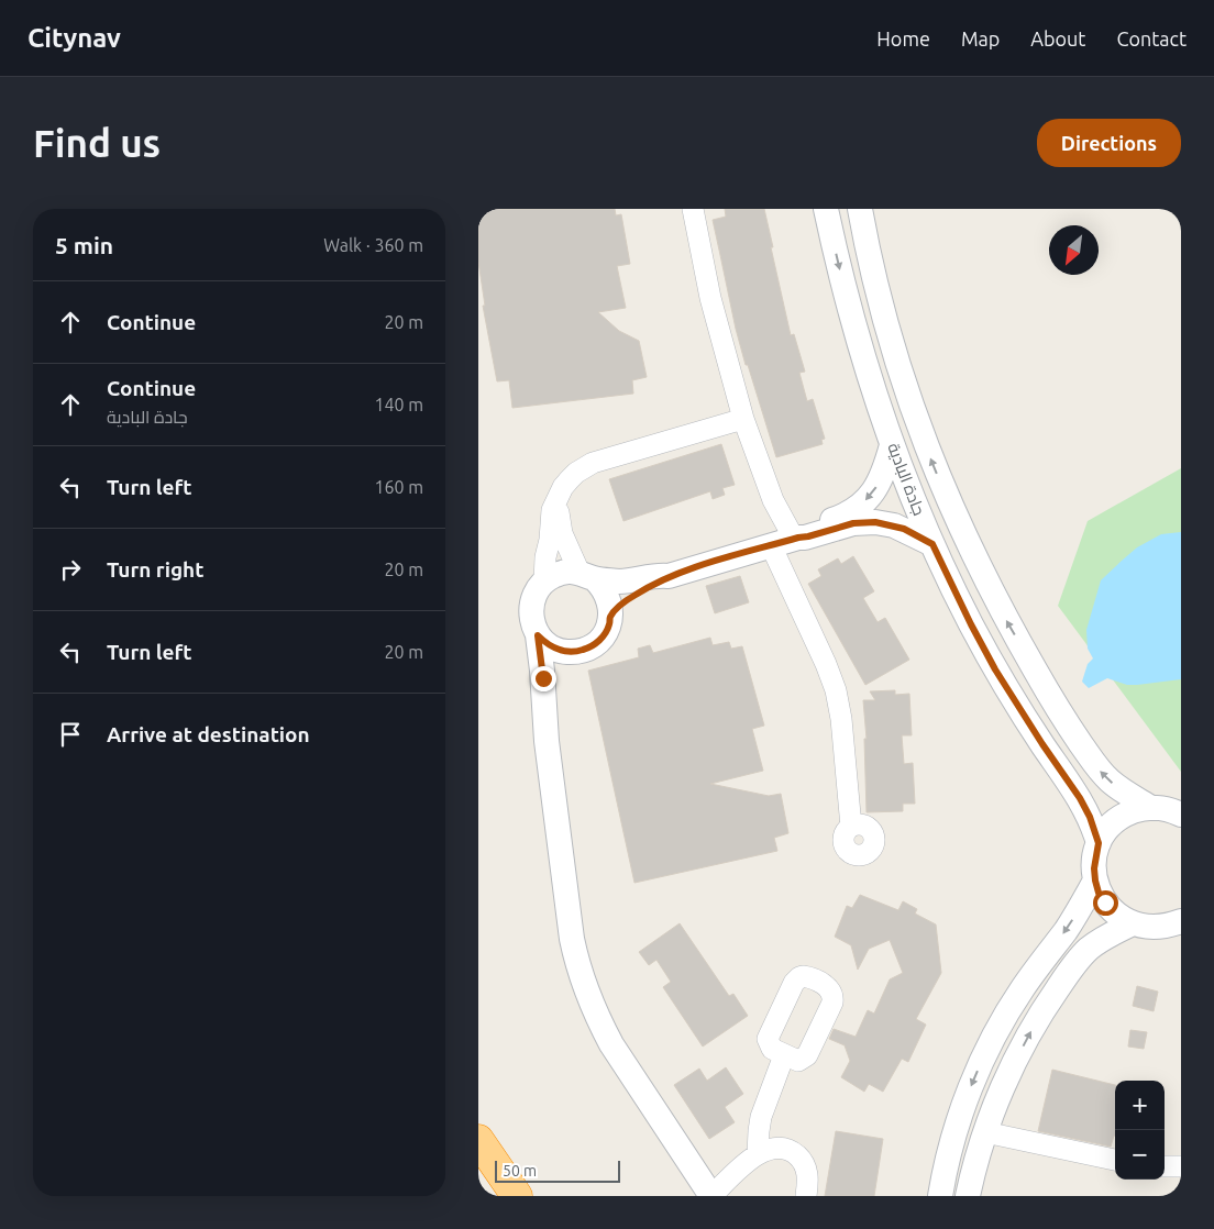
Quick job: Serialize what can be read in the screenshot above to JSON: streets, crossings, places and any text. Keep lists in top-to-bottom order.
{
  "streets": {
    "street": ["جادة البادية"]
  },
  "scale_bar": "50 m",
  "north": "bottom left",
  "page": {
    "header": "Citynav",
    "nav": [
      "Home",
      "Map",
      "About",
      "Contact"
    ],
    "buttons": "Directions",
    "title": "Find us",
    "heading": ["5 min", "Walk · 360 m"],
    "list": [
      ["Continue", "20 m"],
      ["Continue", "جادة البادية", "140 m"],
      ["Turn left", "160 m"],
      ["Turn right", "20 m"],
      ["Turn left", "20 m"],
      "Arrive at destination"
    ],
    "map_buttons": ["+", "−"],
    "scale": "50 m"
  }
}
